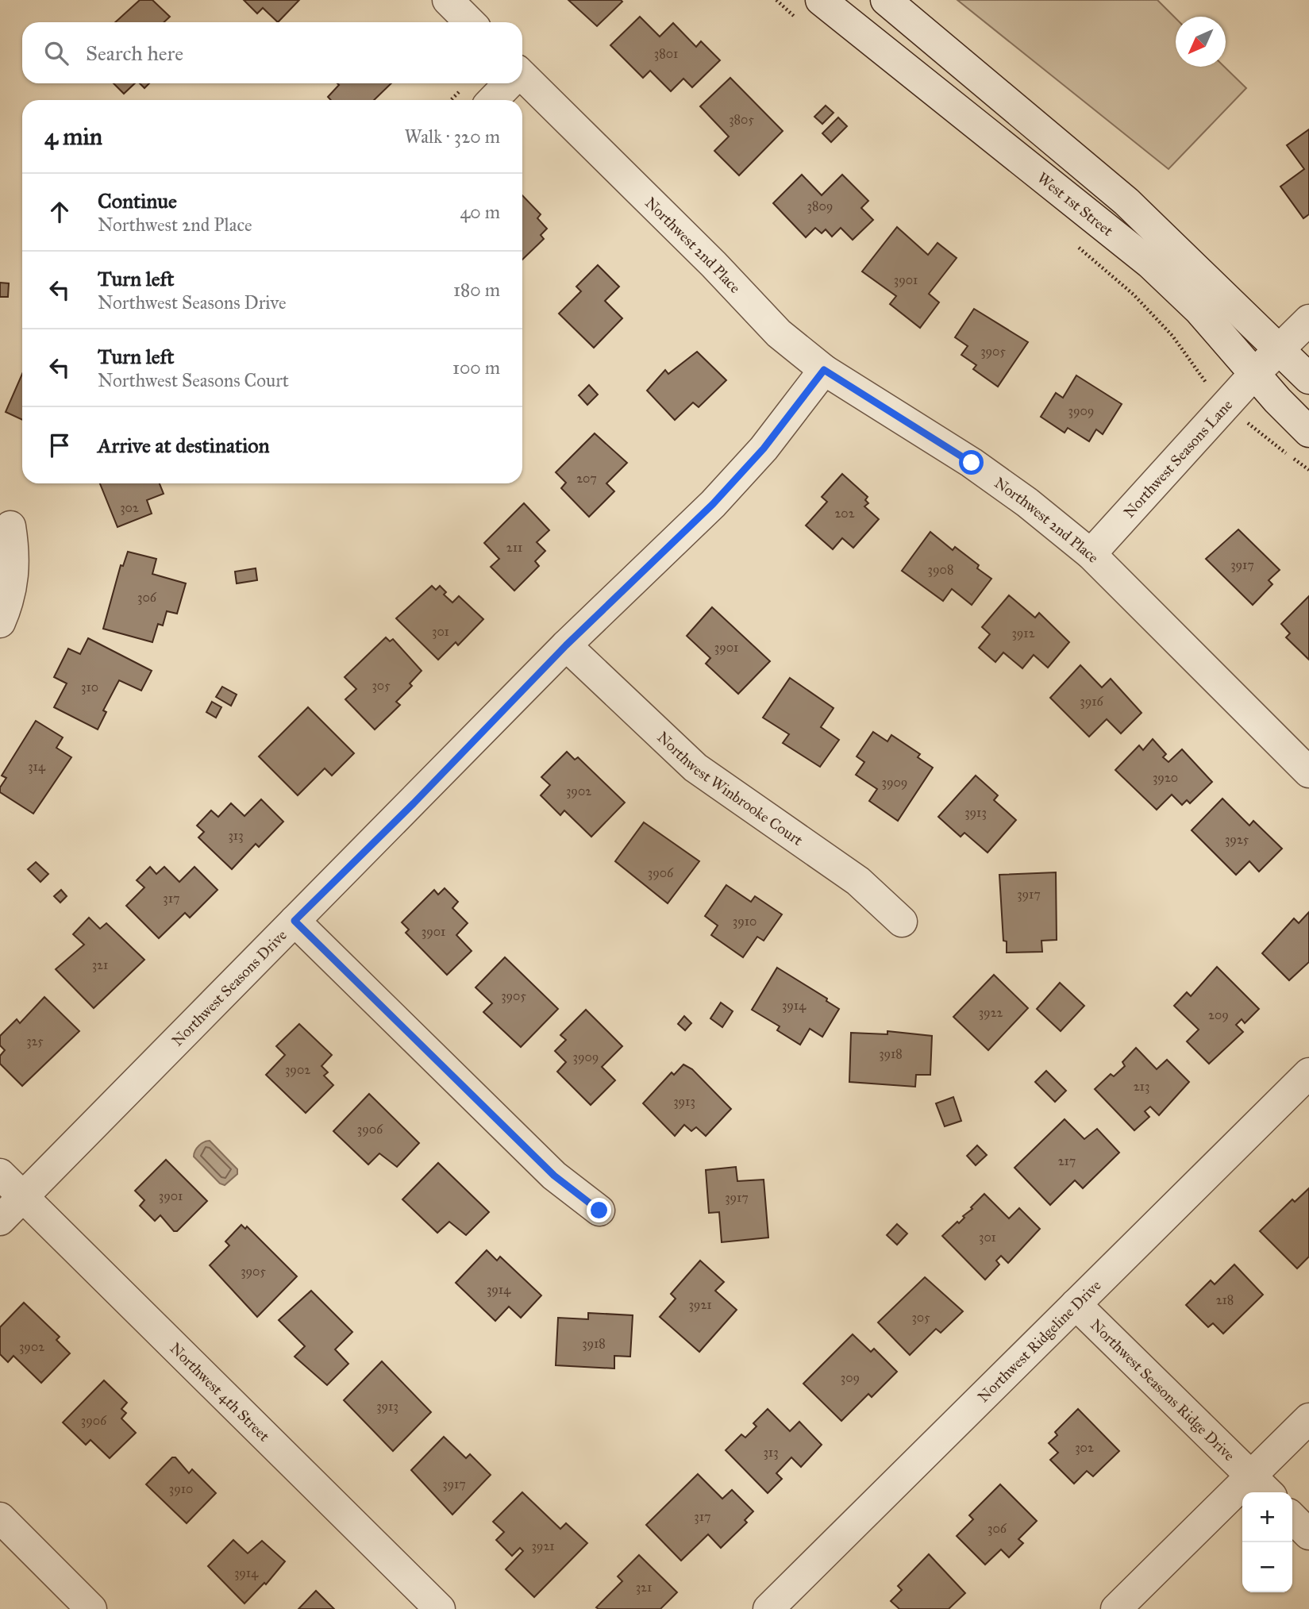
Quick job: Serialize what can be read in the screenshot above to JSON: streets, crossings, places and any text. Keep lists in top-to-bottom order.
{
  "streets": {
    "street": [
      "West 1st Street",
      "Northwest 2nd Place",
      "Northwest Seasons Lane",
      "Northwest Winbrooke Court",
      "Northwest Seasons Drive",
      "Northwest Ridgeline Drive",
      "Northwest Seasons Ridge Drive",
      "Northwest 4th Street"
    ]
  },
  "crossings": [
    ["West 1st Street", "Northwest Seasons Lane"],
    ["Northwest 2nd Place", "Northwest Seasons Lane"],
    ["Northwest 2nd Place", "Northwest Seasons Drive"],
    ["Northwest Winbrooke Court", "Northwest Seasons Drive"],
    ["Northwest Seasons Drive", "Northwest 4th Street"],
    ["Northwest Ridgeline Drive", "Northwest Seasons Ridge Drive"]
  ],
  "house_numbers": [
    "3801",
    "3805",
    "3809",
    "3901",
    "3905",
    "3909",
    "207",
    "302",
    "202",
    "211",
    "3917",
    "3908",
    "306",
    "301",
    "3912",
    "3901",
    "305",
    "310",
    "3916",
    "314",
    "3920",
    "3909",
    "3902",
    "3913",
    "313",
    "3925",
    "3906",
    "3917",
    "317",
    "3910",
    "3901",
    "321",
    "3905",
    "3914",
    "3922",
    "209",
    "325",
    "3918",
    "3909",
    "3902",
    "213",
    "3913",
    "3906",
    "217",
    "3901",
    "3917",
    "301",
    "3905",
    "3914",
    "218",
    "3921",
    "305",
    "3918",
    "3902",
    "309",
    "3913",
    "3906",
    "302",
    "313",
    "3917",
    "3910",
    "317",
    "306",
    "3921",
    "3914",
    "321"
  ],
  "north": "bottom left",
  "page": {
    "search": "Search here",
    "heading": ["4 min", "Walk · 320 m"],
    "list": [
      ["Continue", "Northwest 2nd Place", "40 m"],
      ["Turn left", "Northwest Seasons Drive", "180 m"],
      ["Turn left", "Northwest Seasons Court", "100 m"],
      "Arrive at destination"
    ],
    "map_buttons": ["+", "−"]
  }
}
